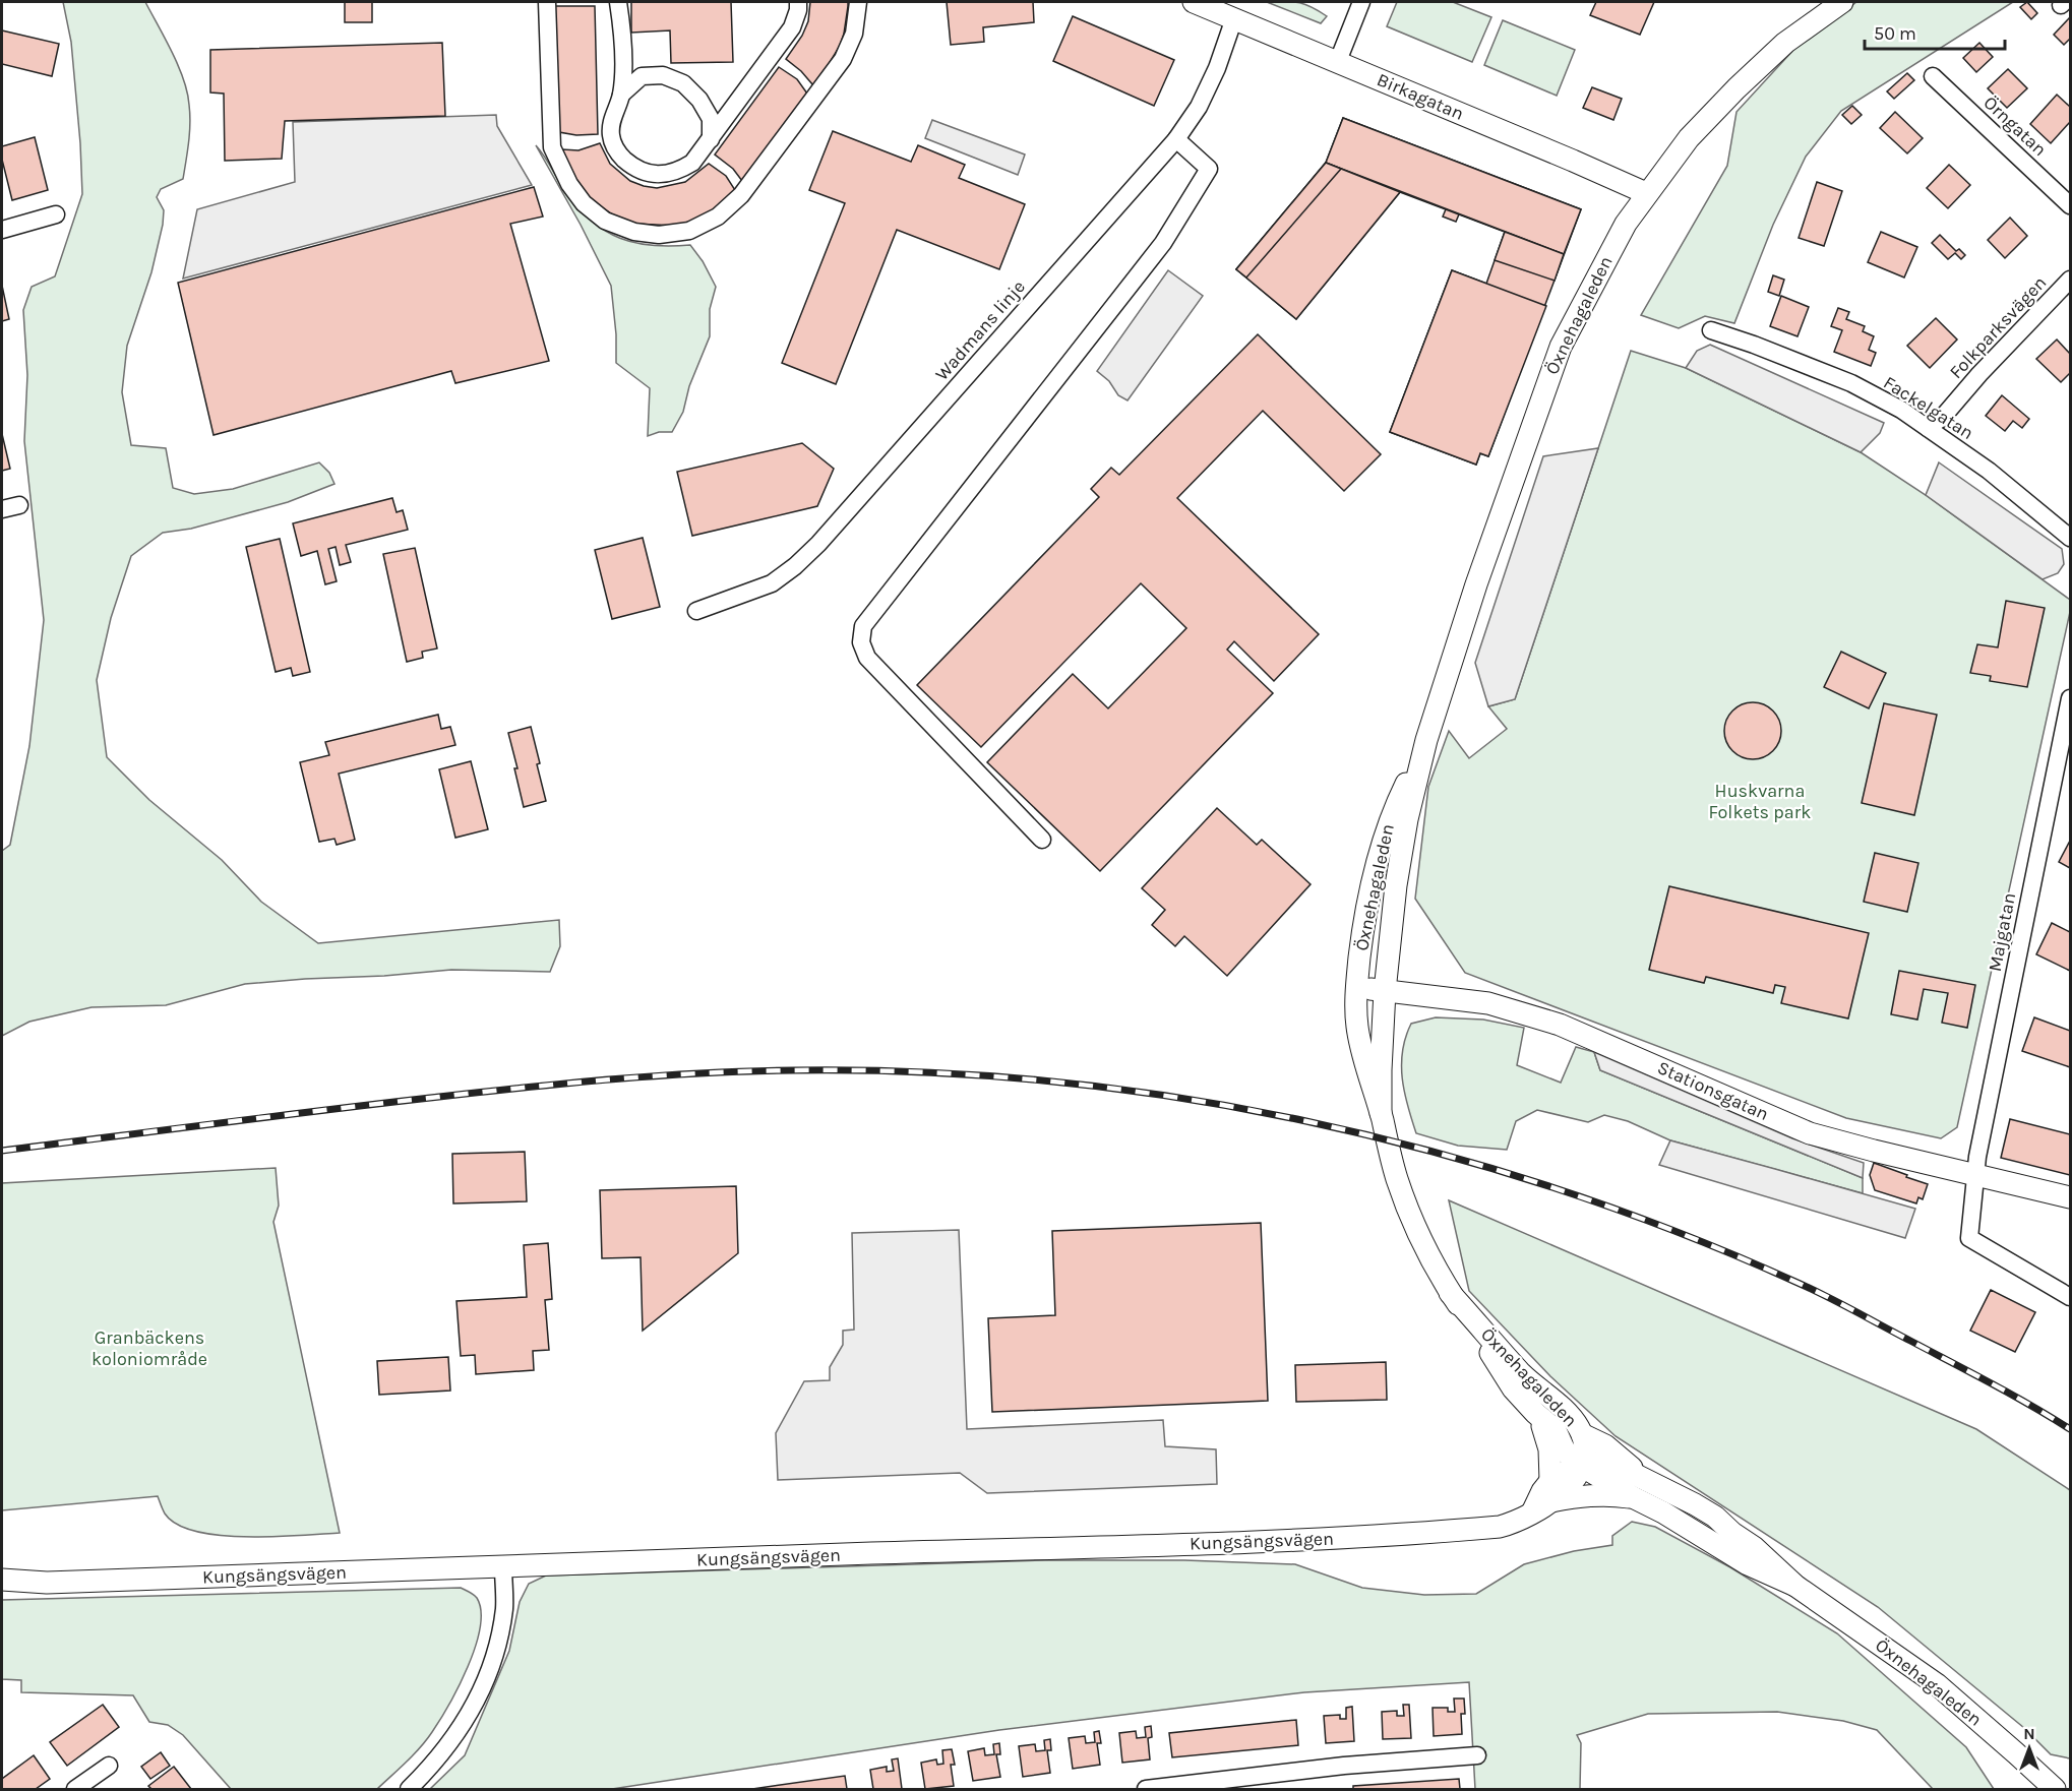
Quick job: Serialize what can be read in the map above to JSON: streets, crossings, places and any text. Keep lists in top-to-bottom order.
{
  "streets": {
    "street": [
      "Birkagatan",
      "Örngatan",
      "Öxnehagaleden",
      "Folkparksvägen",
      "Wadmans linje",
      "Fackelgatan",
      "Majgatan",
      "Stationsgatan",
      "Kungsängsvägen"
    ]
  },
  "crossings": [
    ["Birkagatan", "Öxnehagaleden"],
    ["Birkagatan", "Wadmans linje"],
    ["Öxnehagaleden", "Stationsgatan"],
    ["Öxnehagaleden", "Kungsängsvägen"],
    ["Folkparksvägen", "Fackelgatan"],
    ["Majgatan", "Stationsgatan"]
  ],
  "parks": ["Huskvarna Folkets park", "Granbäckens koloniområde"],
  "scale_bar": "50 m",
  "north": "top"
}
